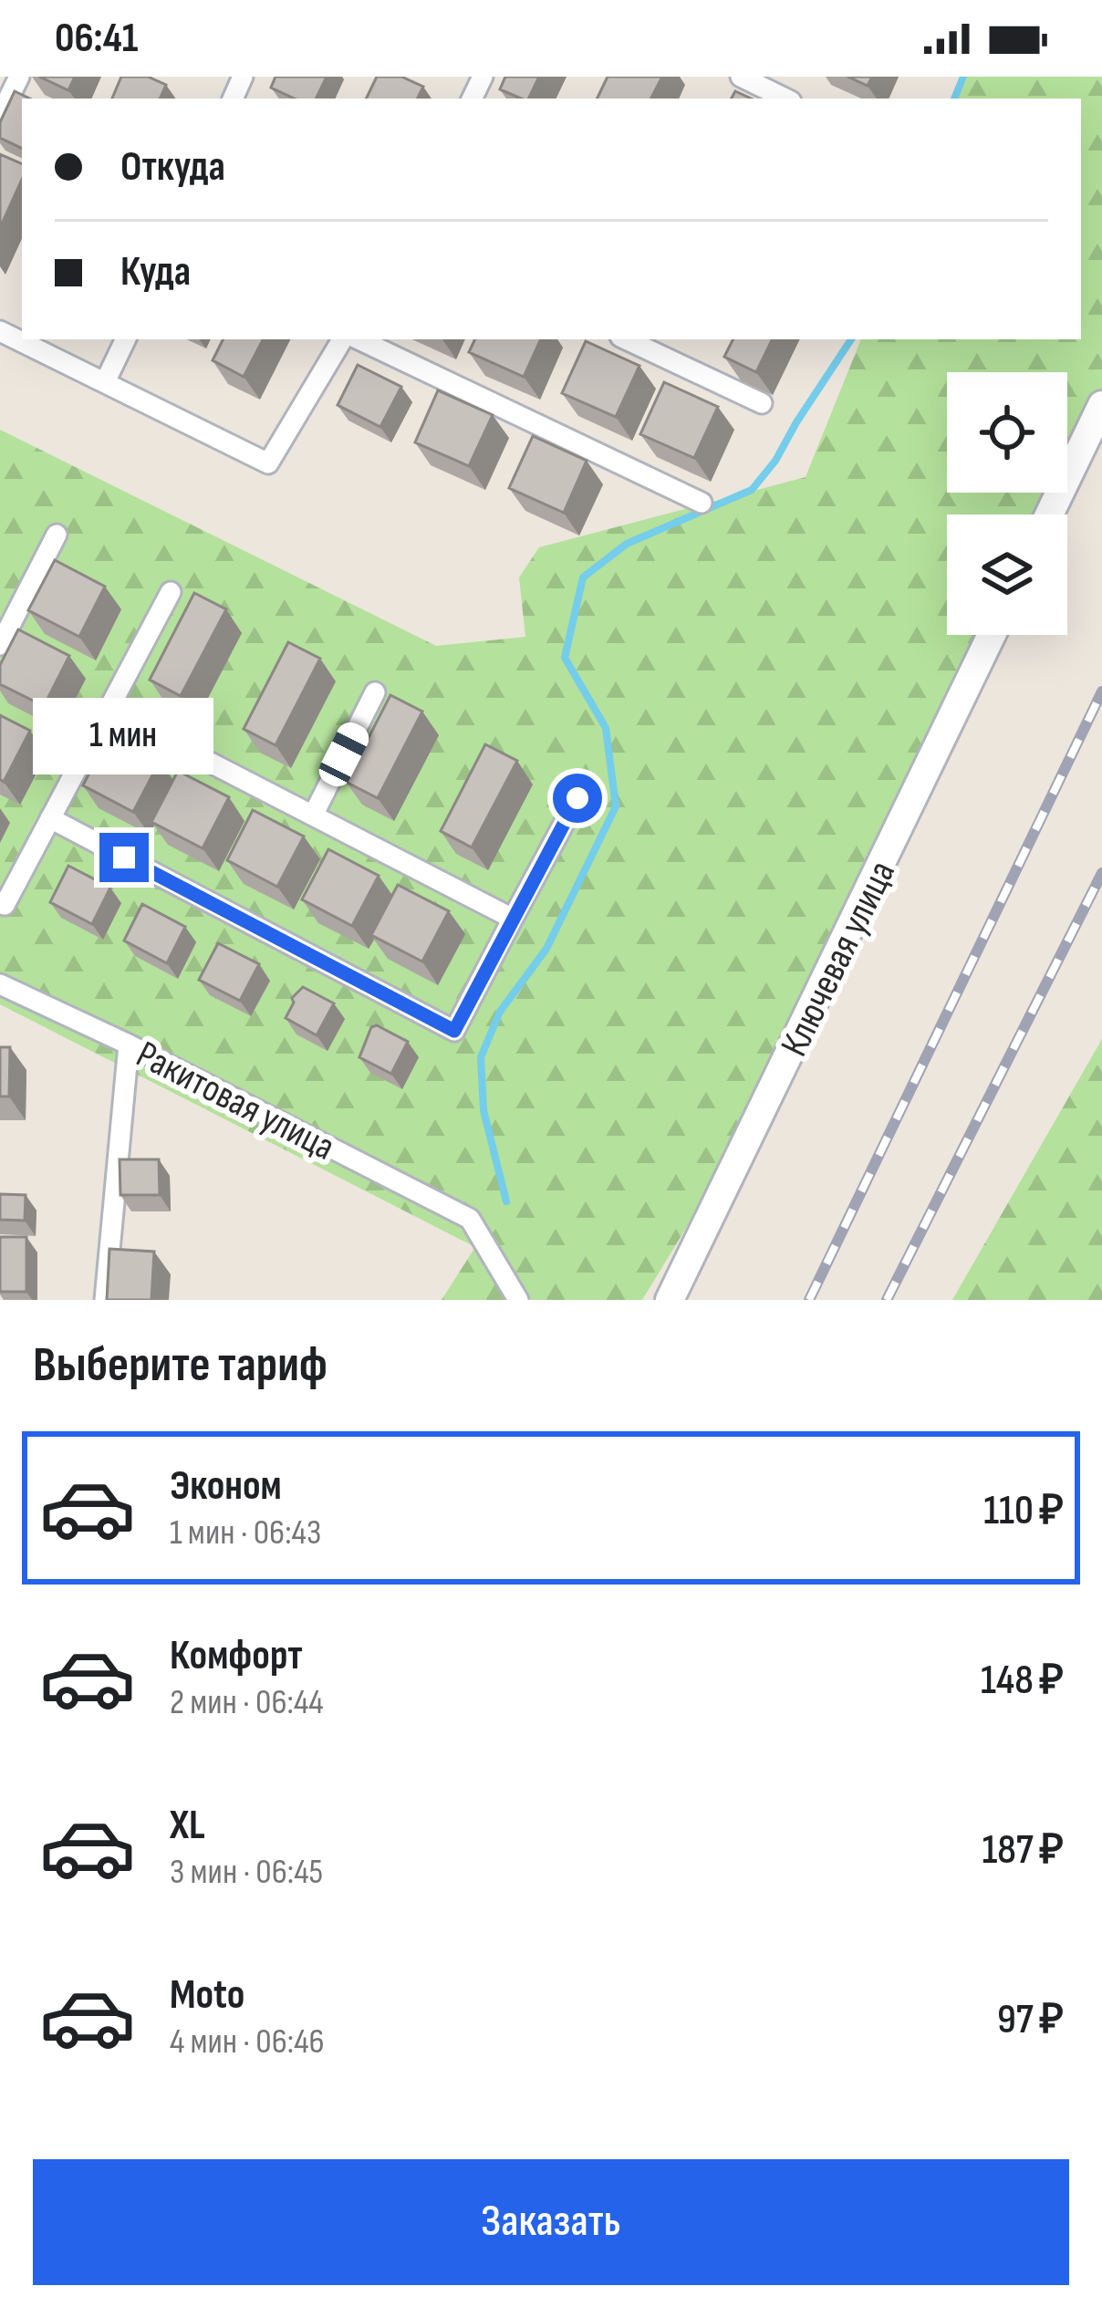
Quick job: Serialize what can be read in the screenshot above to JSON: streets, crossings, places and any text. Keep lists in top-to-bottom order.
{
  "streets": {
    "main road": ["Ключевая улица"],
    "street": ["Ракитовая улица"]
  },
  "page": {
    "status": "06:41",
    "banner": ["Откуда", "Куда"],
    "bubble": "1 мин",
    "heading": "Выберите тариф",
    "list": [
      {
        "name": "Эконом",
        "note": "1 мин · 06:43",
        "value": "110 ₽"
      },
      {
        "name": "Комфорт",
        "note": "2 мин · 06:44",
        "value": "148 ₽"
      },
      {
        "name": "XL",
        "note": "3 мин · 06:45",
        "value": "187 ₽"
      },
      {
        "name": "Moto",
        "note": "4 мин · 06:46",
        "value": "97 ₽"
      }
    ],
    "buttons": "Заказать"
  }
}
